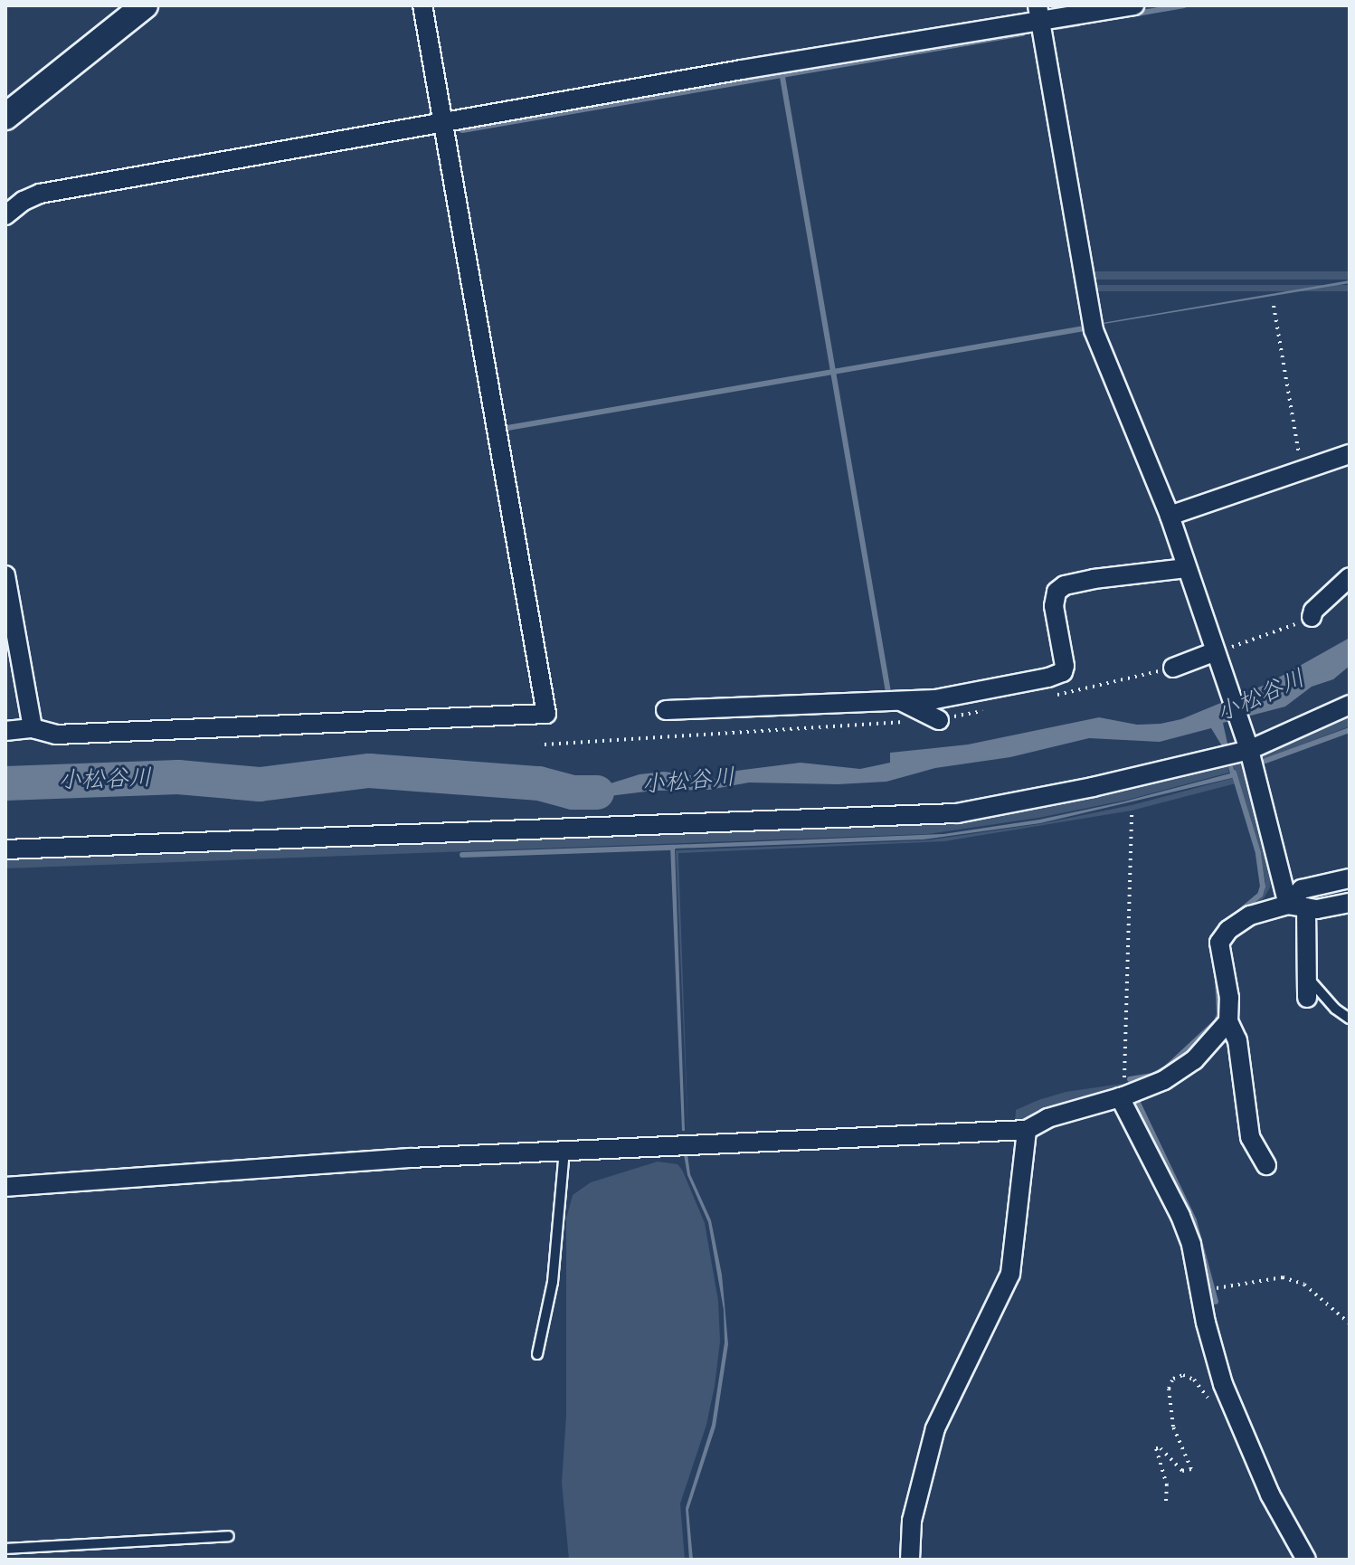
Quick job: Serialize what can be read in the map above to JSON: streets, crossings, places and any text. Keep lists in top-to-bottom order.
{
  "water": ["小松谷川"]
}
